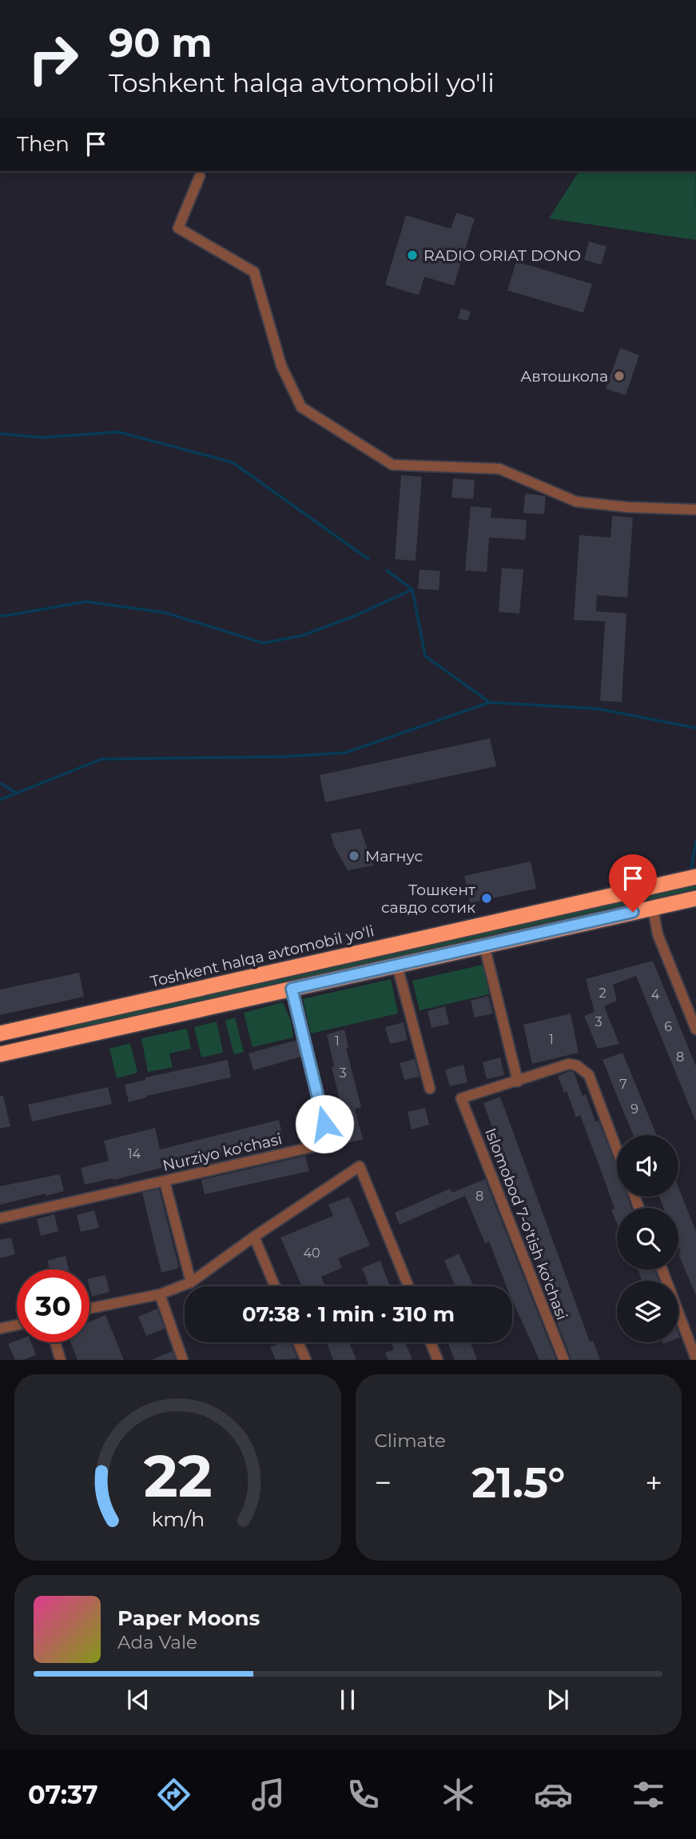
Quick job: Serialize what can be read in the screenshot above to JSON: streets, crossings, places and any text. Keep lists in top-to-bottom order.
{
  "streets": {
    "highway": ["Toshkent halqa avtomobil yo'li"],
    "street": ["Nurziyo ko'chasi", "Islomobod 7-o'tish ko'chasi"]
  },
  "places": [
    "RADIO ORIAT DONO",
    "Автошкола",
    "Магнус",
    "Тошкент савдо сотик"
  ],
  "house_numbers": [
    "2",
    "4",
    "3",
    "6",
    "1",
    "1",
    "8",
    "3",
    "7",
    "9",
    "14",
    "8",
    "40"
  ],
  "page": {
    "turn": ["90 m", "Toshkent halqa avtomobil yo'li"],
    "then": "Then",
    "limit": "30",
    "trip": "07:38 · 1 min · 310 m",
    "tile": "Climate",
    "heat": ["−", "21.5°", "+"],
    "song": ["Paper Moons", "Ada Vale"],
    "tabs": "07:37",
    "gauge": ["22", "km/h"]
  }
}
